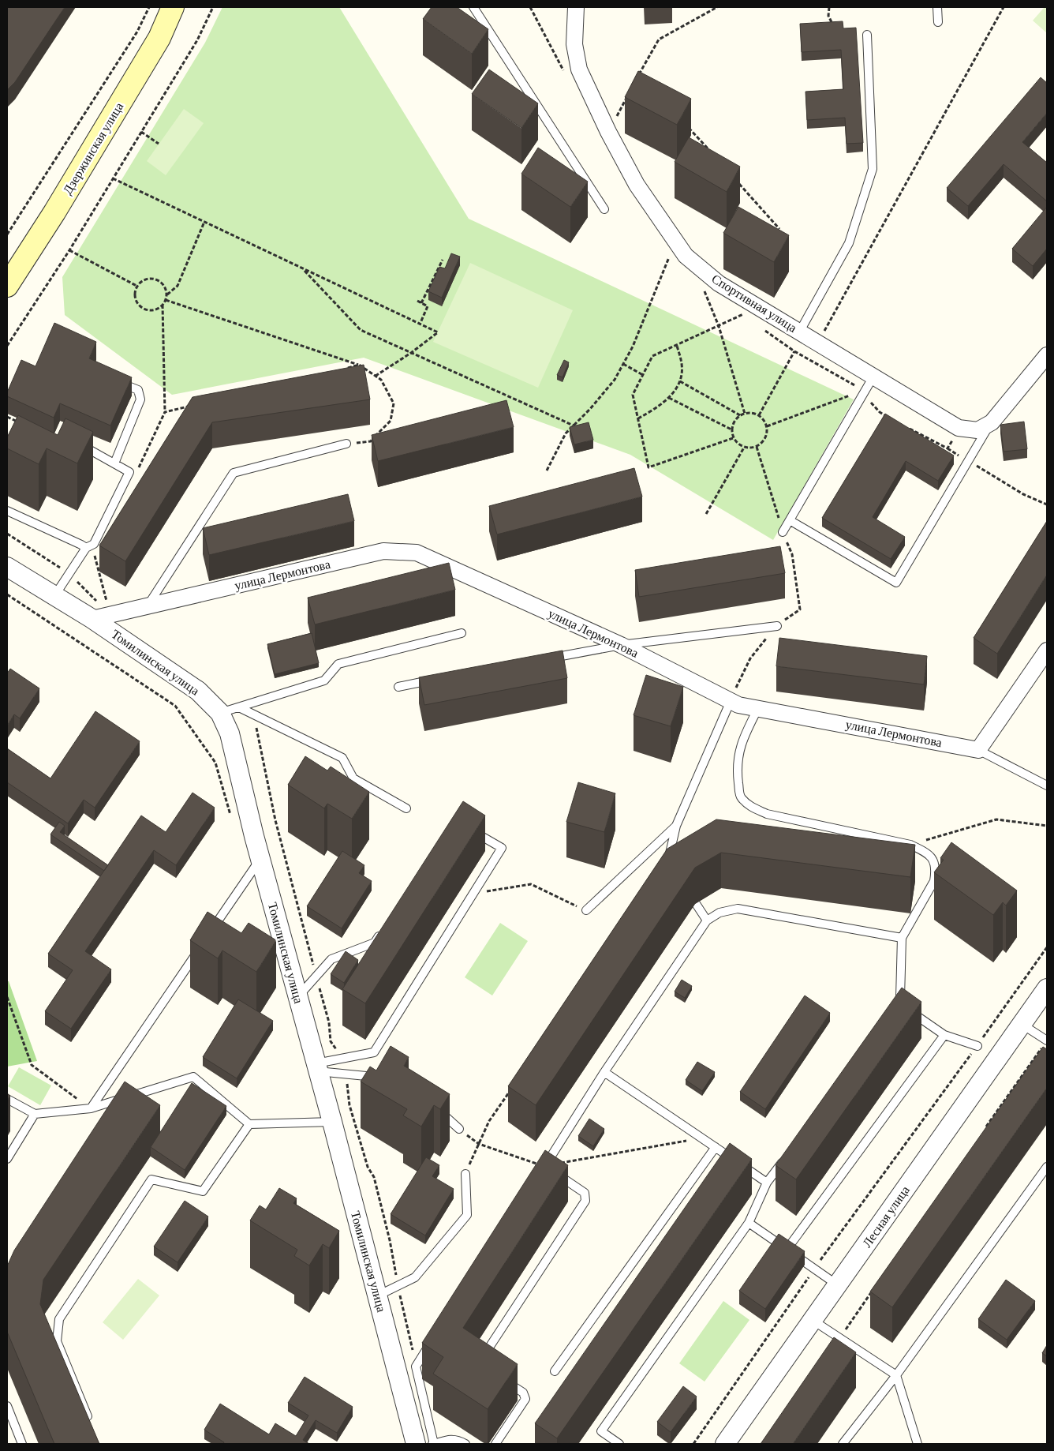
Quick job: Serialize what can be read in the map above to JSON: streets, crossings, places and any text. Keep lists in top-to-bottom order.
{
  "streets": {
    "main road": ["Дзержинская улица"],
    "street": [
      "Спортивная улица",
      "улица Лермонтова",
      "Томилинская улица",
      "Лесная улица"
    ]
  },
  "crossings": [
    ["улица Лермонтова", "Томилинская улица"]
  ]
}
